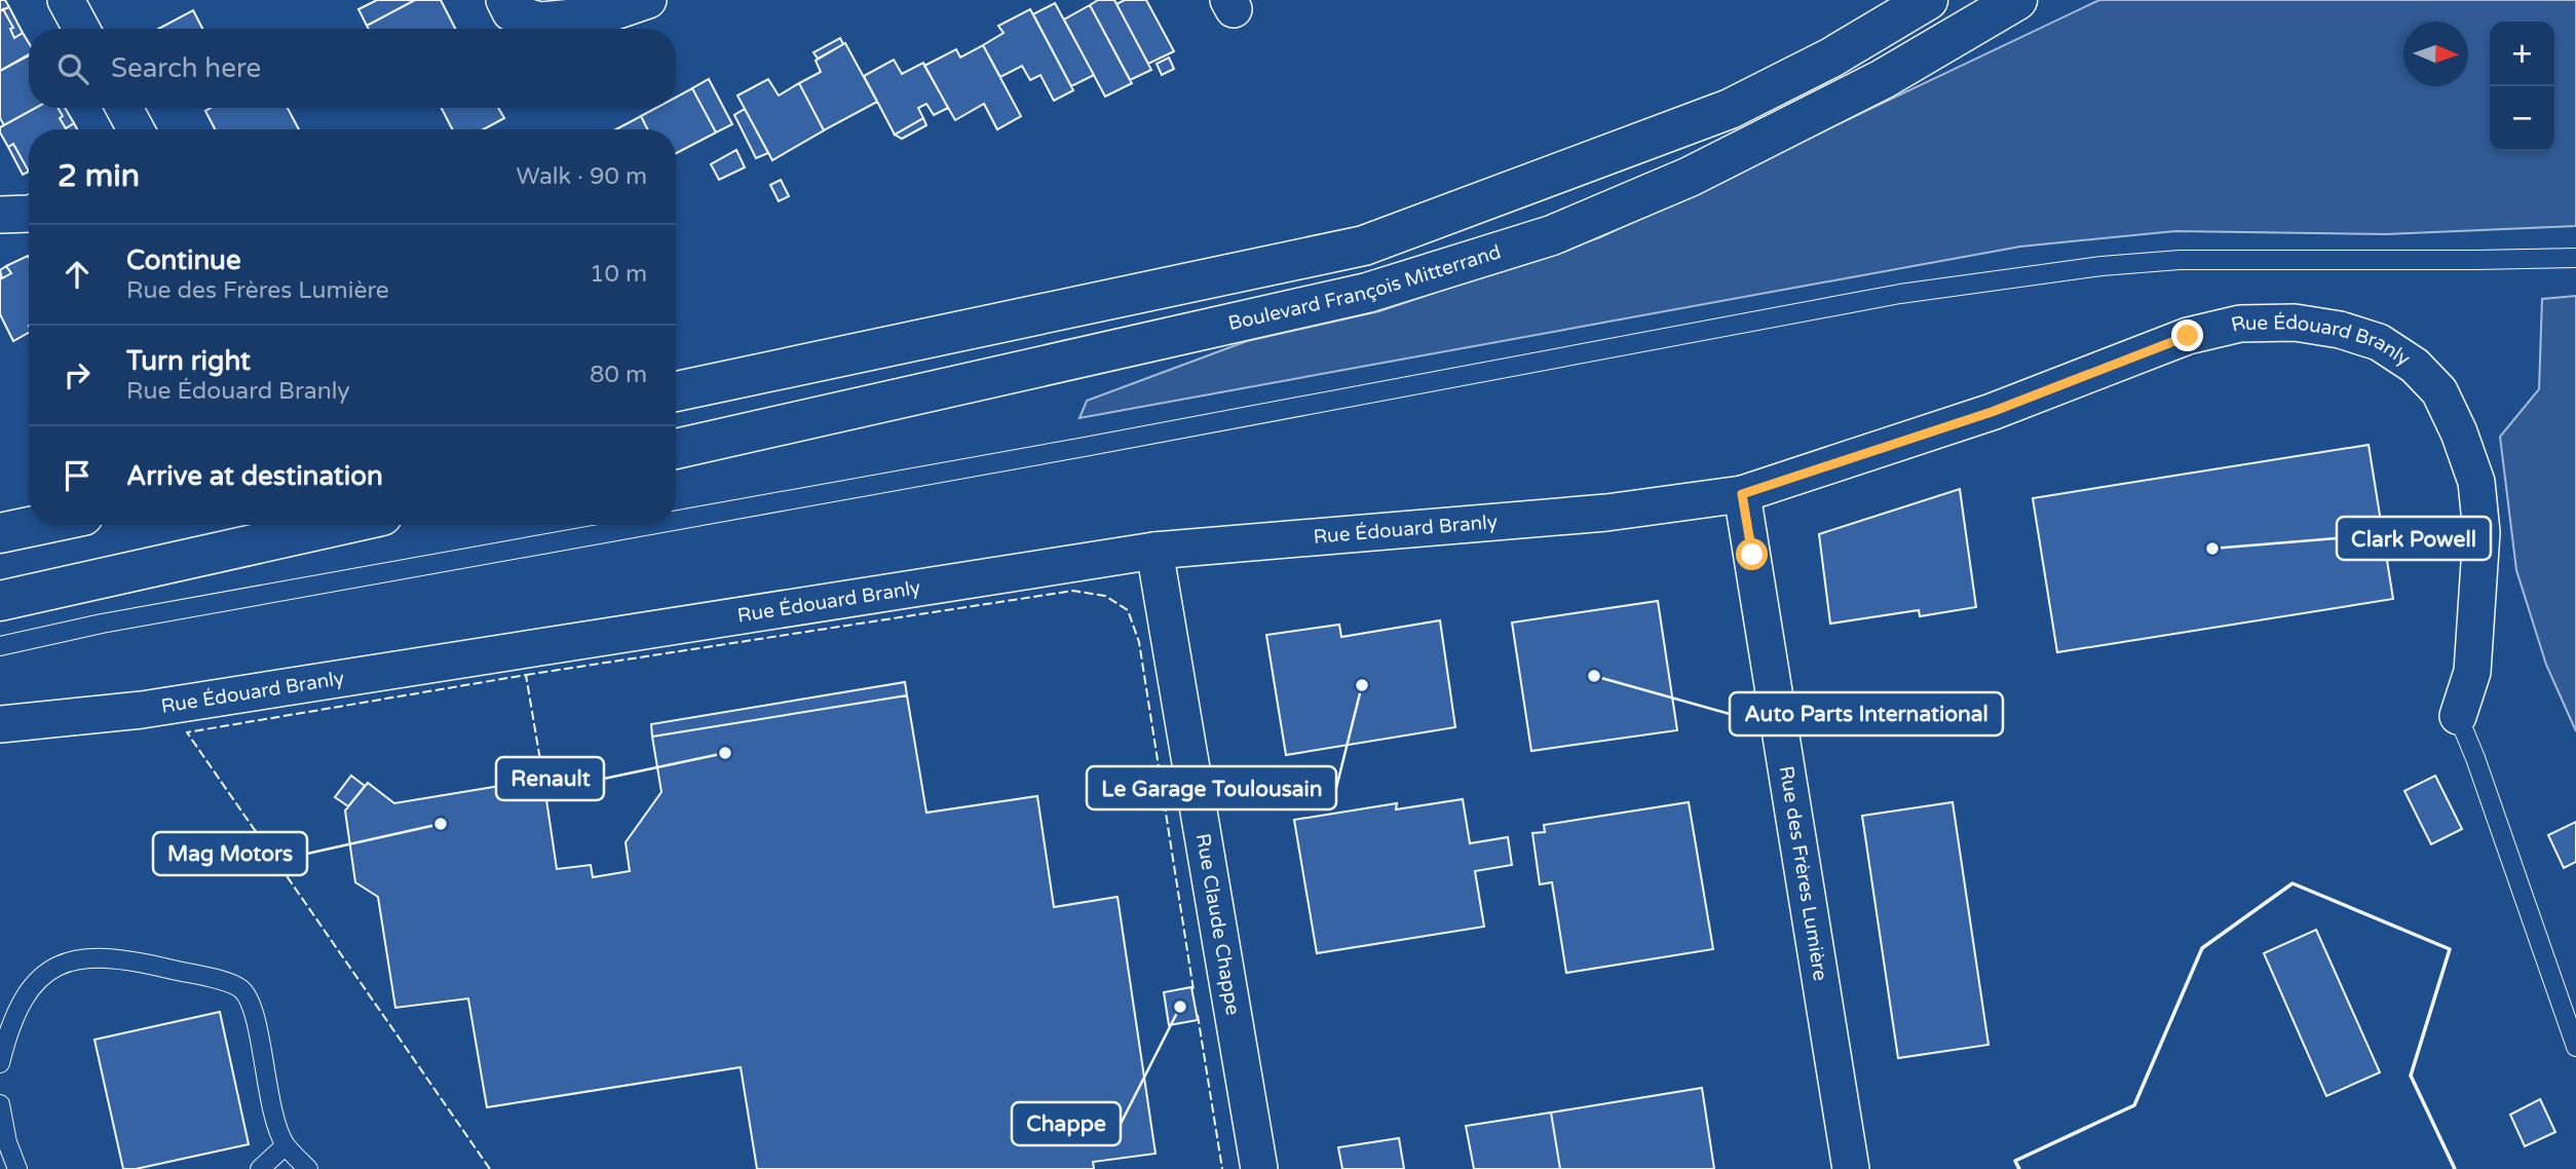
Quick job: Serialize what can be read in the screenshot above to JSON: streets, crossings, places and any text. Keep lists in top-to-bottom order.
{
  "streets": {
    "main road": ["Boulevard François Mitterrand"],
    "street": ["Rue Édouard Branly", "Rue des Frères Lumière", "Rue Claude Chappe"]
  },
  "crossings": [
    ["Rue Édouard Branly", "Rue des Frères Lumière"],
    ["Rue Édouard Branly", "Rue Claude Chappe"]
  ],
  "places": [
    "Clark Powell",
    "Auto Parts International",
    "Le Garage Toulousain",
    "Renault",
    "Mag Motors",
    "Chappe"
  ],
  "north": "right",
  "page": {
    "map_buttons": ["+", "−"],
    "search": "Search here",
    "heading": ["2 min", "Walk · 90 m"],
    "list": [
      ["Continue", "Rue des Frères Lumière", "10 m"],
      ["Turn right", "Rue Édouard Branly", "80 m"],
      "Arrive at destination"
    ]
  }
}
